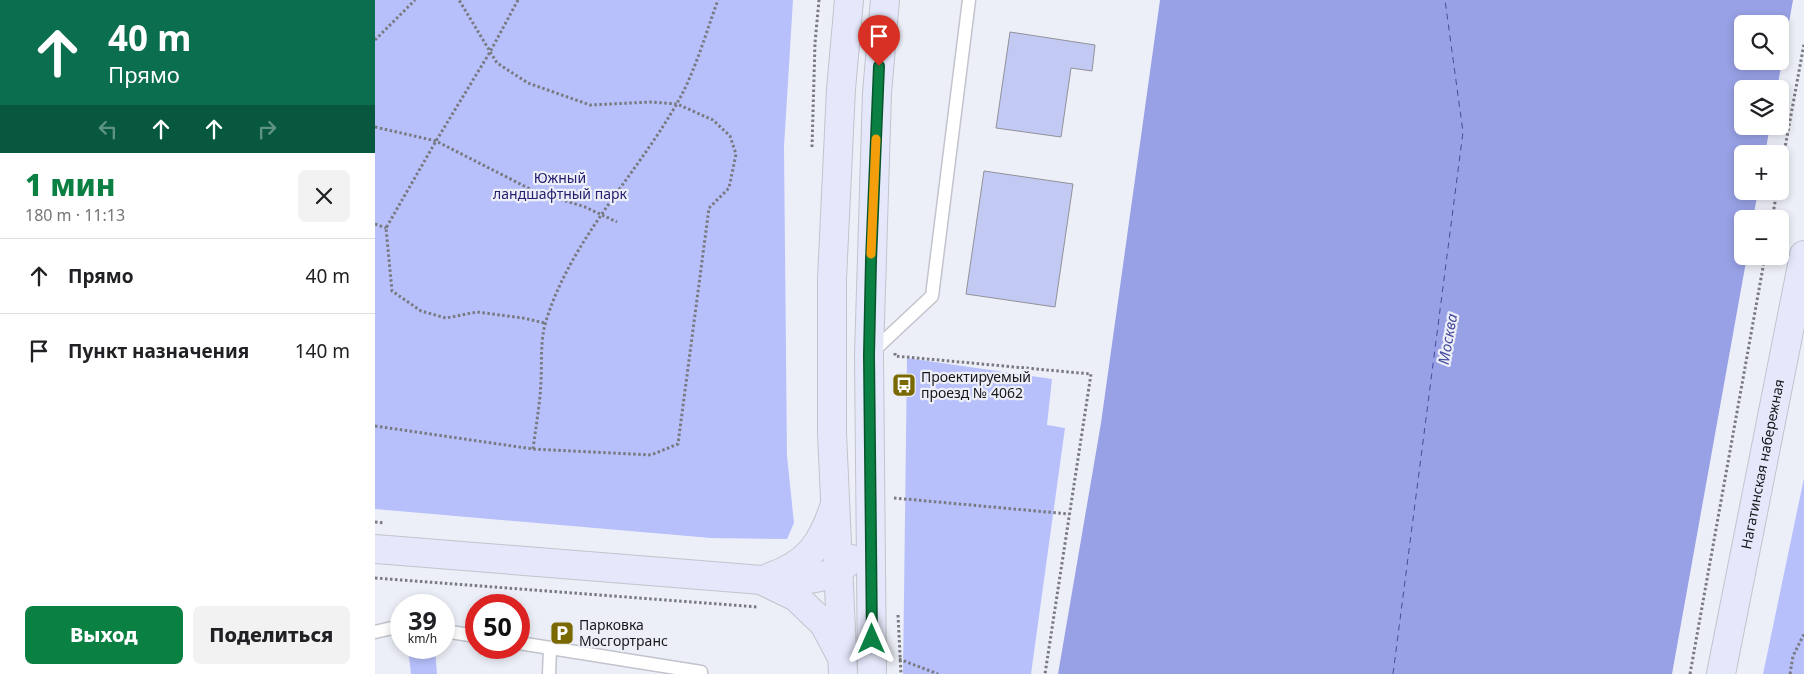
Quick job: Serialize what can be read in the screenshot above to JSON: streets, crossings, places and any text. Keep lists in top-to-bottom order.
{
  "streets": {
    "main road": ["Нагатинская набережная"]
  },
  "water": ["Москва"],
  "parks": ["Южный ландшафтный парк"],
  "places": {
    "bus stop": ["Проектируемый проезд № 4062"],
    "parking": ["Парковка Мосгортранс"]
  },
  "page": {
    "turn": ["40 m", "Прямо"],
    "map_buttons": ["+", "−"],
    "heading": ["1 мин", "180 m · 11:13"],
    "list": [
      {
        "name": "Прямо",
        "value": "40 m"
      },
      {
        "name": "Пункт назначения",
        "value": "140 m"
      }
    ],
    "speed": "39 km/h",
    "limit": "50",
    "buttons": ["Выход", "Поделиться"]
  }
}
